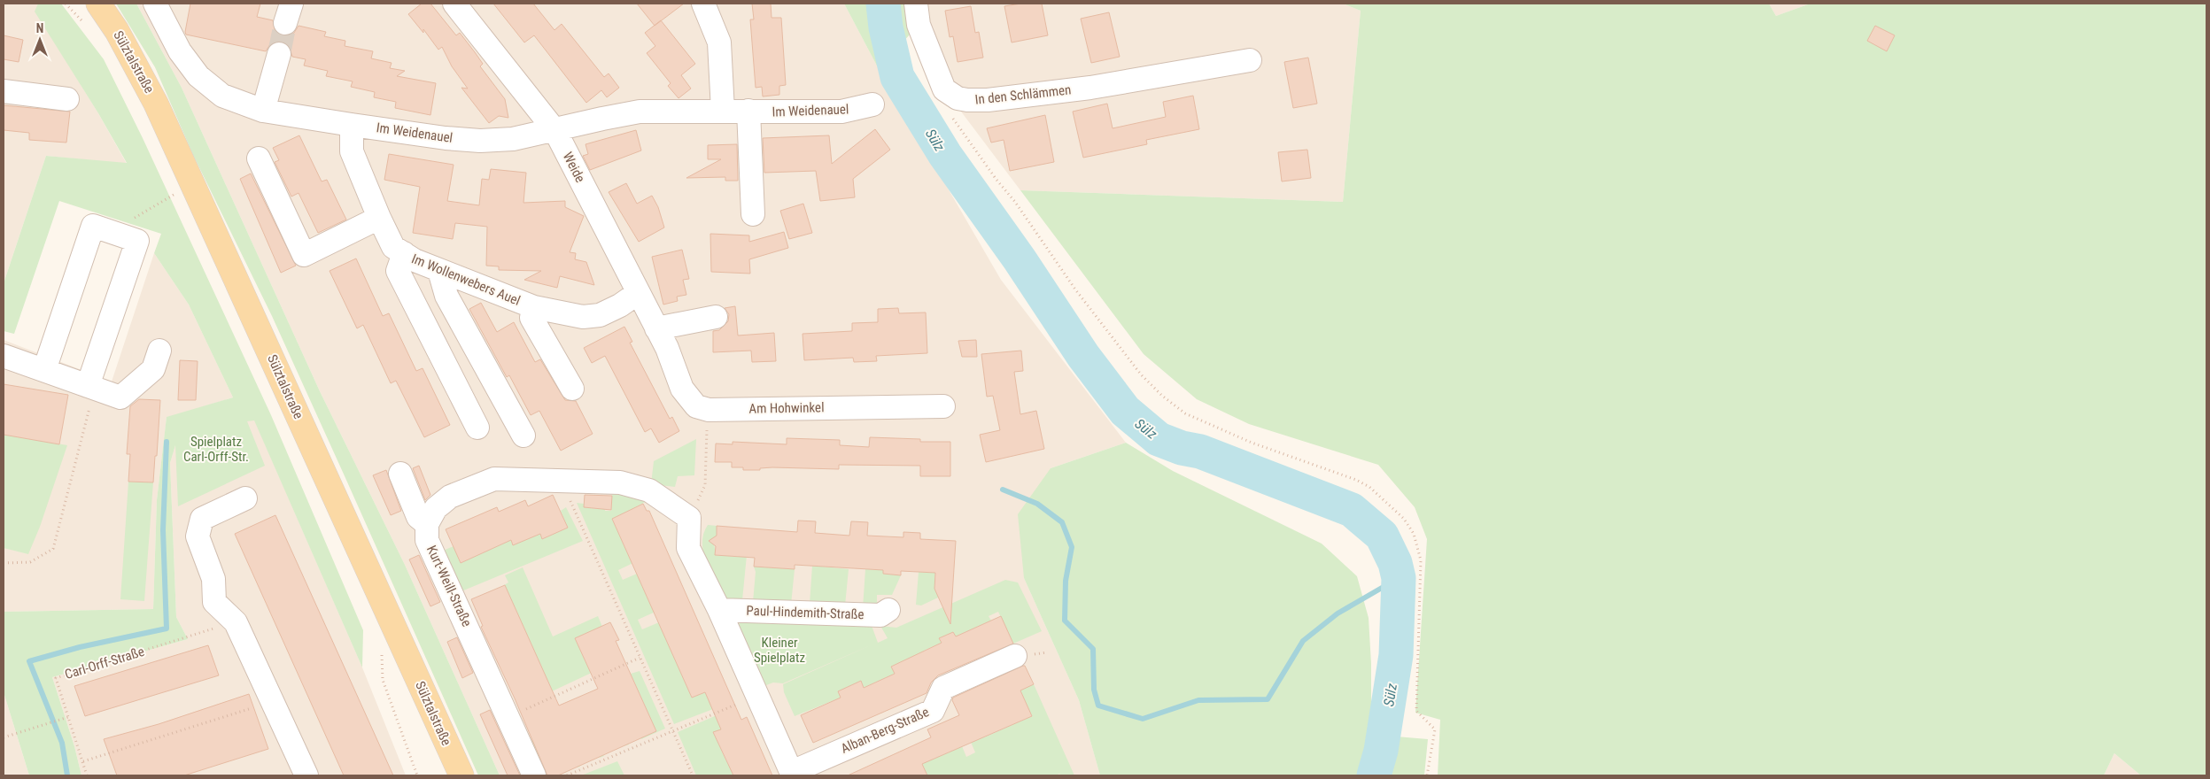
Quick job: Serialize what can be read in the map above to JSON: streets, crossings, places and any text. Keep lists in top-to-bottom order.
{
  "streets": {
    "main road": ["Sülztalstraße"],
    "street": [
      "In den Schlämmen",
      "Im Weidenauel",
      "Weide",
      "Im Wollenwebers Auel",
      "Am Hohwinkel",
      "Kurt-Weill-Straße",
      "Paul-Hindemith-Straße",
      "Alban-Berg-Straße"
    ],
    "path": ["Carl-Orff-Straße"]
  },
  "crossings": [
    ["Im Weidenauel", "Weide"],
    ["Im Weidenauel", "Im Wollenwebers Auel"],
    ["Weide", "Im Wollenwebers Auel"]
  ],
  "water": ["Sülz"],
  "parks": ["Spielplatz Carl-Orff-Str.", "Kleiner Spielplatz"],
  "north": "top"
}
